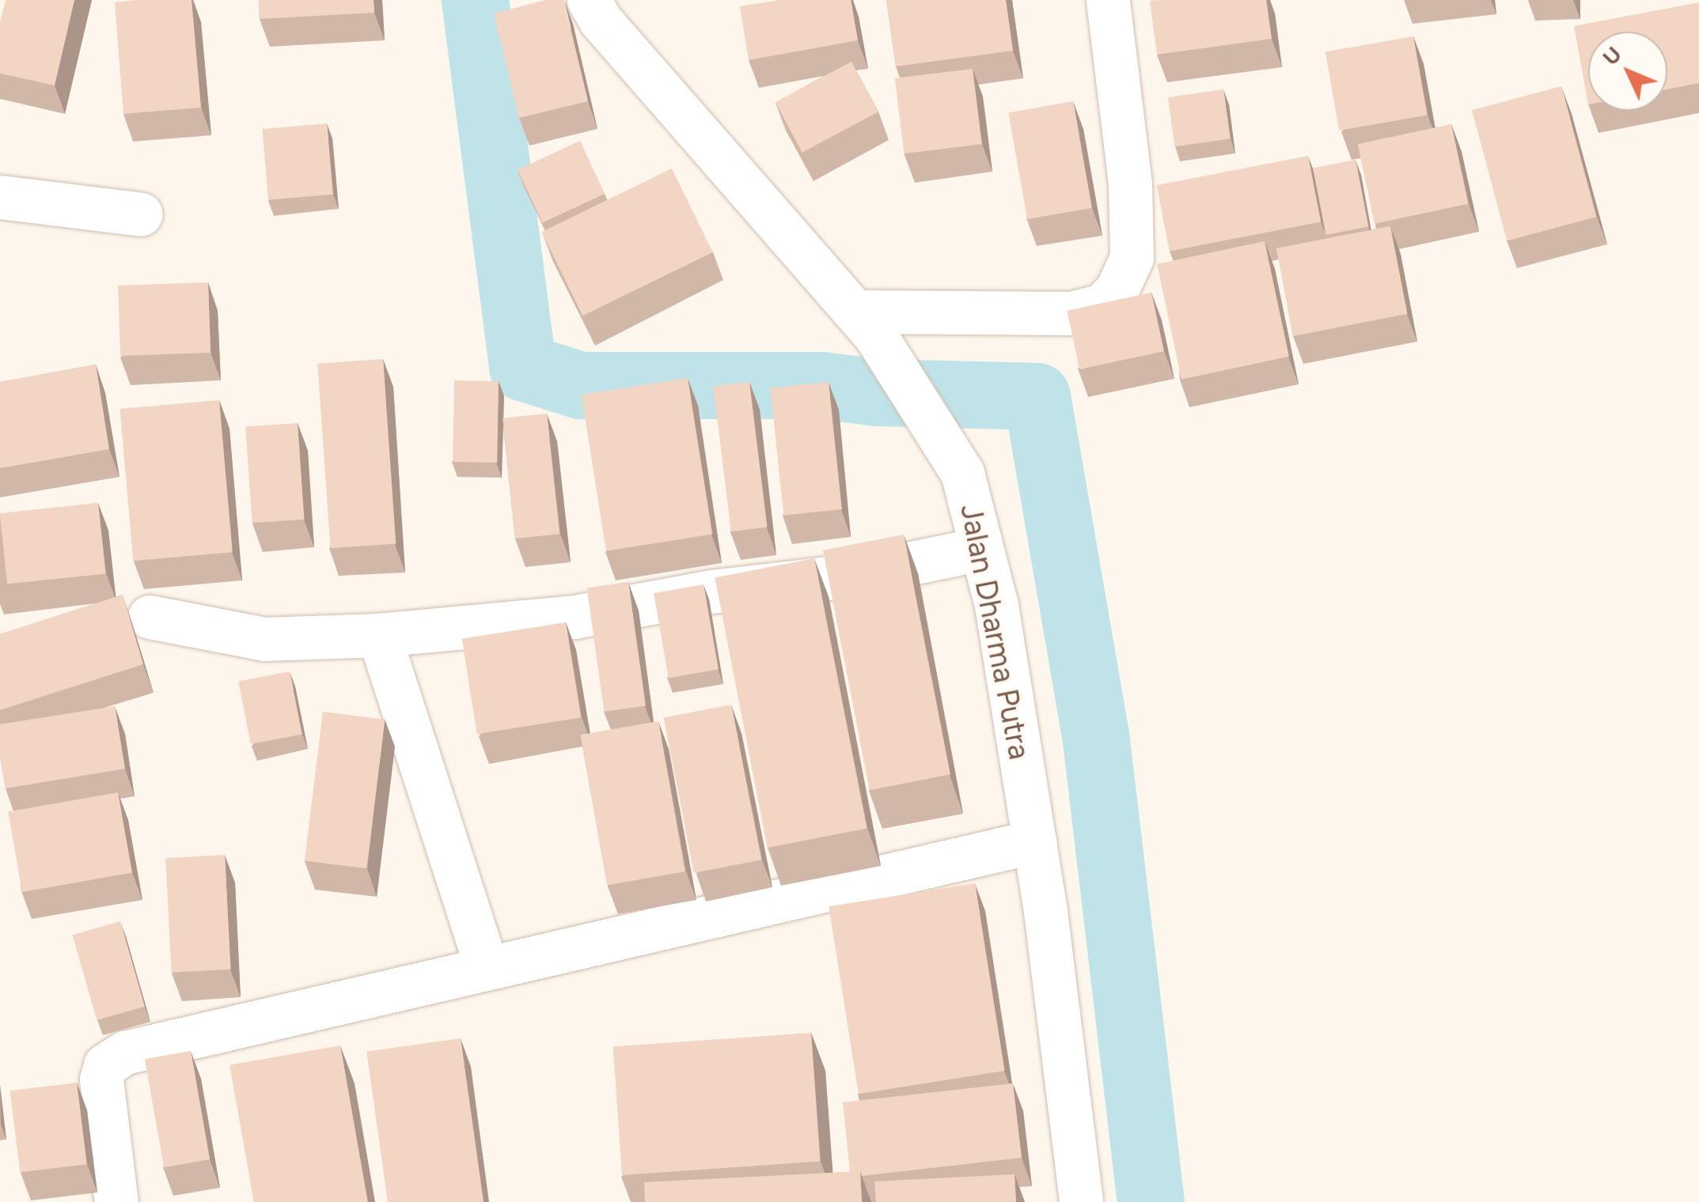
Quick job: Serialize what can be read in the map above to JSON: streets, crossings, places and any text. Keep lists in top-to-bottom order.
{
  "streets": {
    "street": ["Jalan Dharma Putra"]
  },
  "north": "top left"
}
